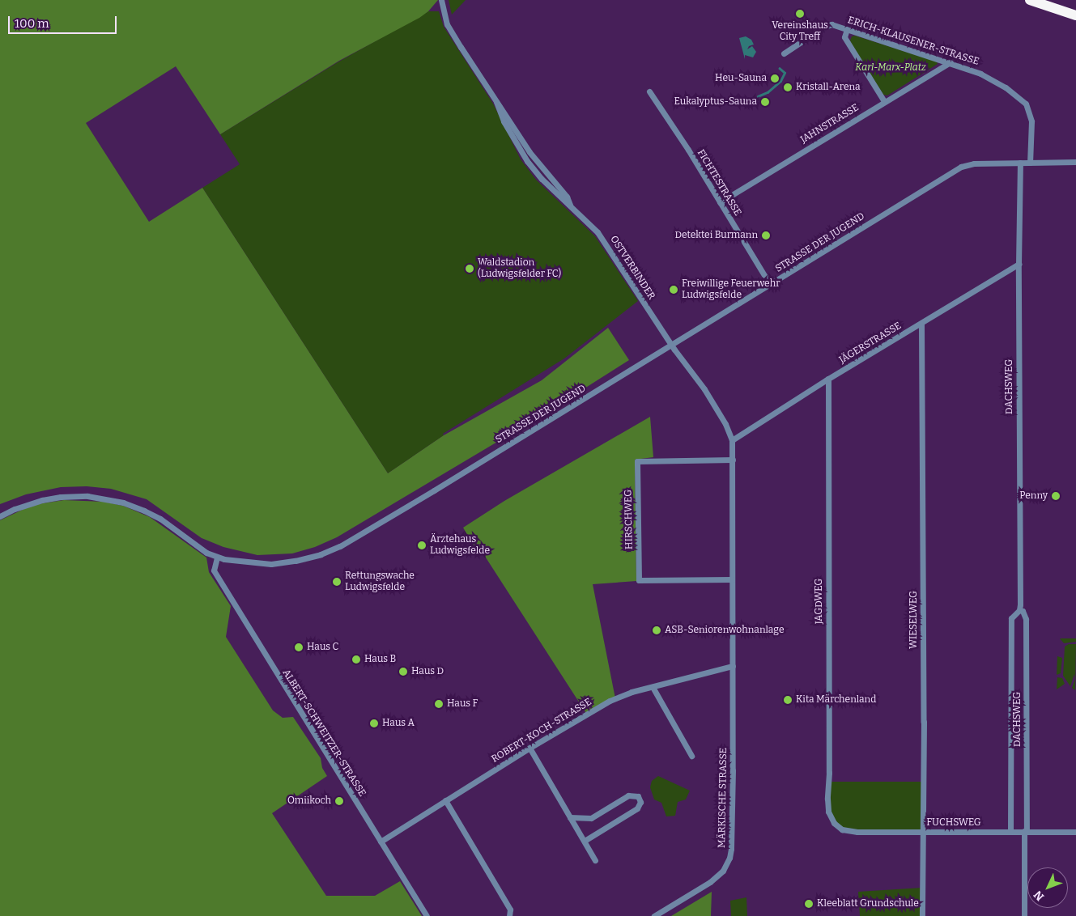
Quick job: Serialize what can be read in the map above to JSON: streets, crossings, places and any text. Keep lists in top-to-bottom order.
{
  "streets": {
    "street": [
      "ERICH-KLAUSENER-STRASSE",
      "JAHNSTRASSE",
      "FICHTESTRASSE",
      "STRASSE DER JUGEND",
      "OSTVERBINDER",
      "JÄGERSTRASSE",
      "DACHSWEG",
      "HIRSCHWEG",
      "JAGDWEG",
      "WIESELWEG",
      "ROBERT-KOCH-STRASSE",
      "ALBERT-SCHWEITZER-STRASSE",
      "MÄRKISCHE STRASSE",
      "FUCHSWEG"
    ]
  },
  "crossings": [
    ["ERICH-KLAUSENER-STRASSE", "JAHNSTRASSE"],
    ["ERICH-KLAUSENER-STRASSE", "STRASSE DER JUGEND"],
    ["JAHNSTRASSE", "FICHTESTRASSE"],
    ["FICHTESTRASSE", "STRASSE DER JUGEND"],
    ["STRASSE DER JUGEND", "OSTVERBINDER"],
    ["STRASSE DER JUGEND", "DACHSWEG"],
    ["STRASSE DER JUGEND", "ALBERT-SCHWEITZER-STRASSE"],
    ["JÄGERSTRASSE", "DACHSWEG"],
    ["JÄGERSTRASSE", "JAGDWEG"],
    ["JÄGERSTRASSE", "WIESELWEG"],
    ["DACHSWEG", "FUCHSWEG"],
    ["JAGDWEG", "FUCHSWEG"],
    ["WIESELWEG", "FUCHSWEG"],
    ["ROBERT-KOCH-STRASSE", "ALBERT-SCHWEITZER-STRASSE"],
    ["ROBERT-KOCH-STRASSE", "MÄRKISCHE STRASSE"]
  ],
  "parks": ["Karl-Marx-Platz"],
  "places": [
    "Vereinshaus City Treff",
    "Heu-Sauna",
    "Kristall-Arena",
    "Eukalyptus-Sauna",
    "Detektei Burmann",
    "Waldstadion (Ludwigsfelder FC)",
    "Freiwillige Feuerwehr Ludwigsfelde",
    "Penny",
    "Ärztehaus Ludwigsfelde",
    "Rettungswache Ludwigsfelde",
    "ASB-Seniorenwohnanlage",
    "Haus C",
    "Haus B",
    "Haus D",
    "Kita Märchenland",
    "Haus F",
    "Haus A",
    "Omiikoch",
    "Kleeblatt Grundschule"
  ],
  "scale_bar": "100 m",
  "north": "bottom left"
}
